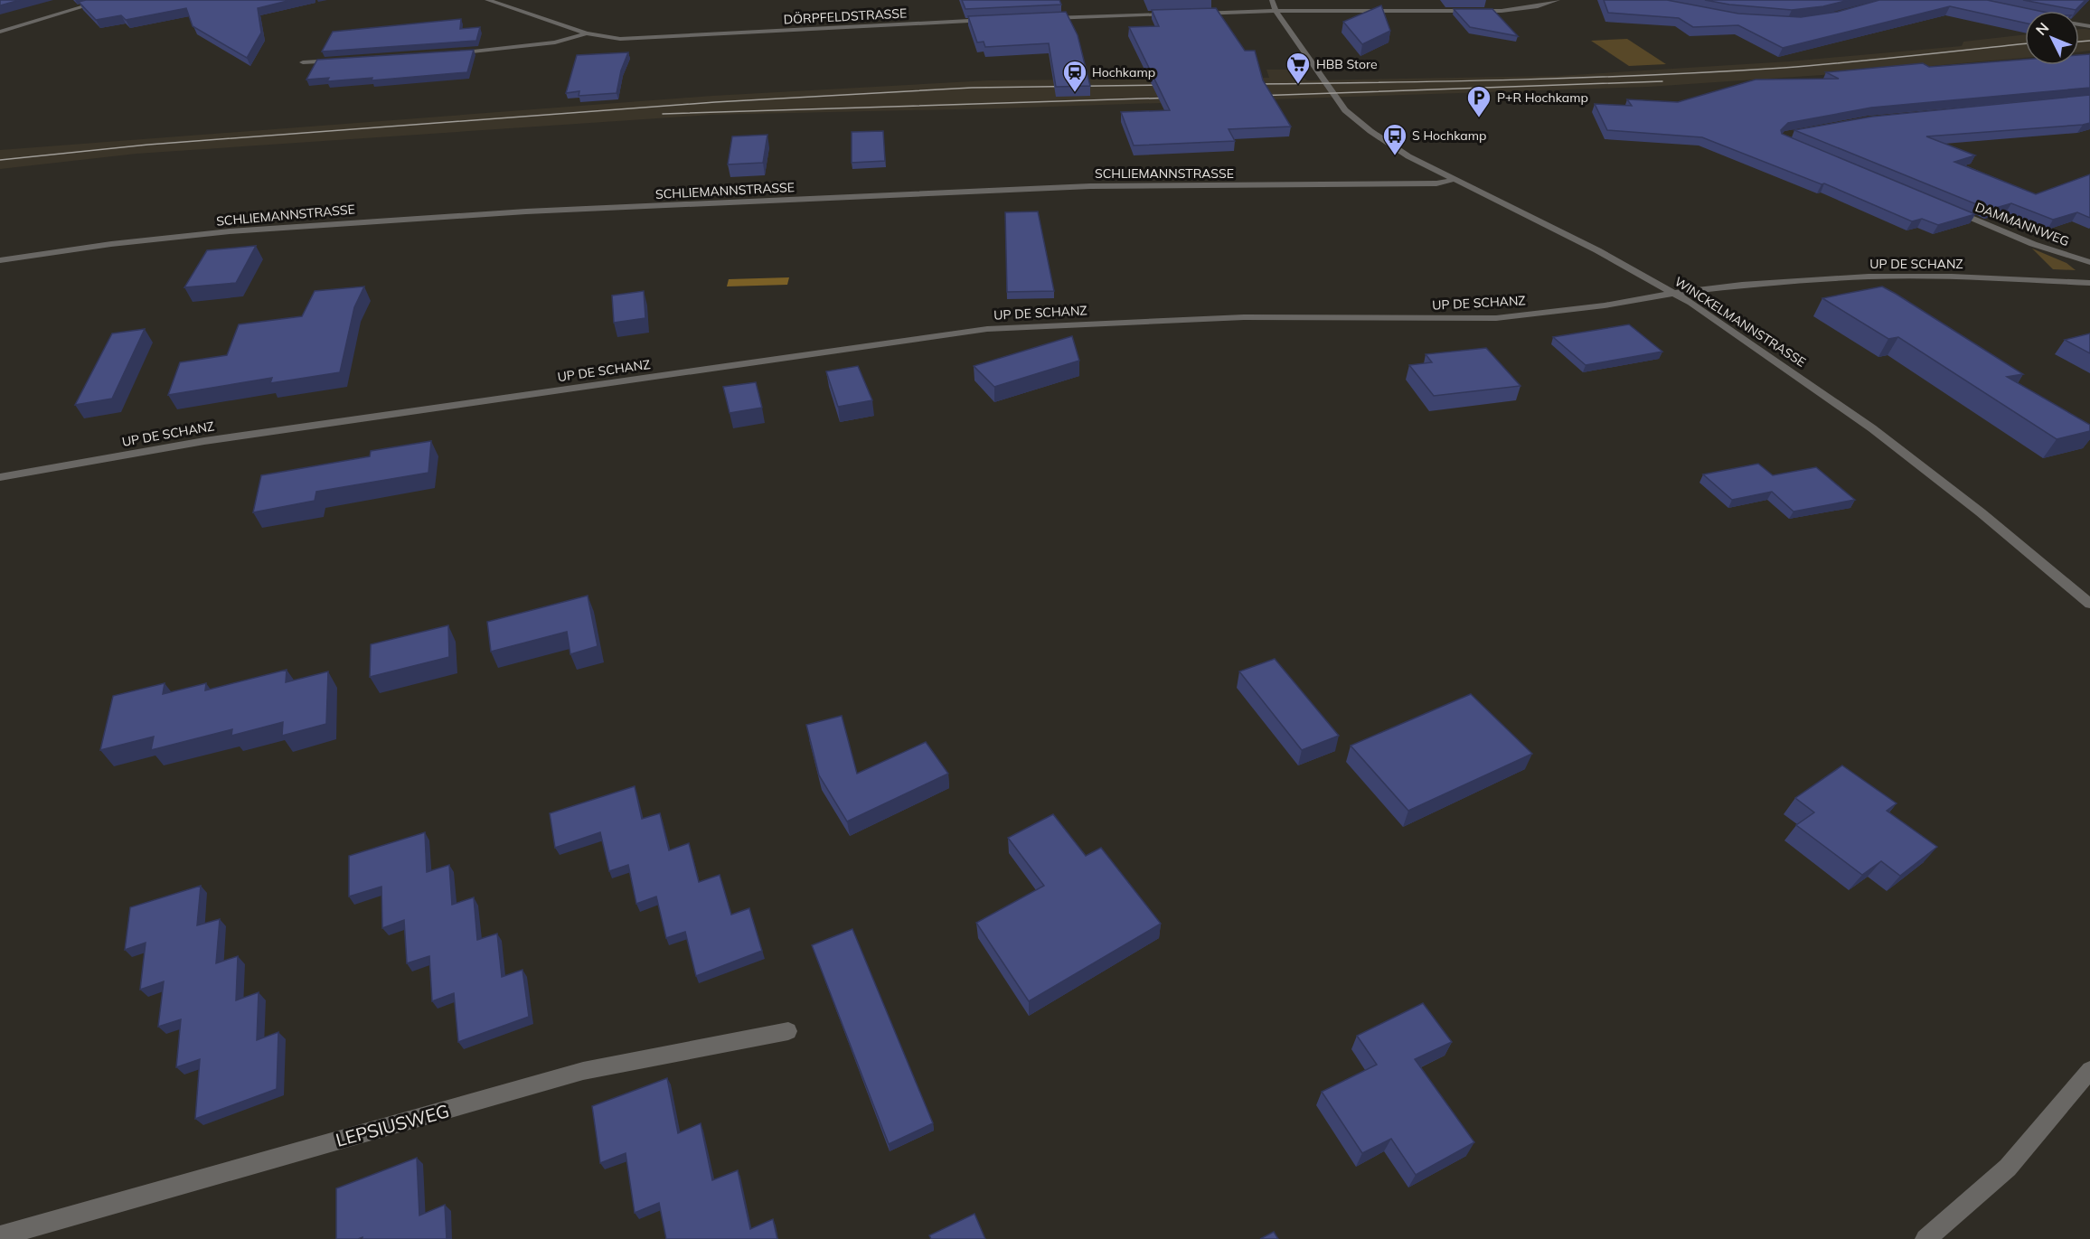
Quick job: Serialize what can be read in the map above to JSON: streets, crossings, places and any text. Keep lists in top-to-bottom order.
{
  "streets": {
    "street": [
      "DÖRPFELDSTRASSE",
      "SCHLIEMANNSTRASSE",
      "DAMMANNWEG",
      "UP DE SCHANZ",
      "WINCKELMANNSTRASSE",
      "LEPSIUSWEG"
    ]
  },
  "crossings": [
    ["SCHLIEMANNSTRASSE", "WINCKELMANNSTRASSE"],
    ["UP DE SCHANZ", "WINCKELMANNSTRASSE"]
  ],
  "places": {
    "supermarket": ["HBB Store"],
    "station": ["Hochkamp"],
    "parking": ["P+R Hochkamp"],
    "bus stop": ["S Hochkamp"]
  },
  "north": "top left"
}
